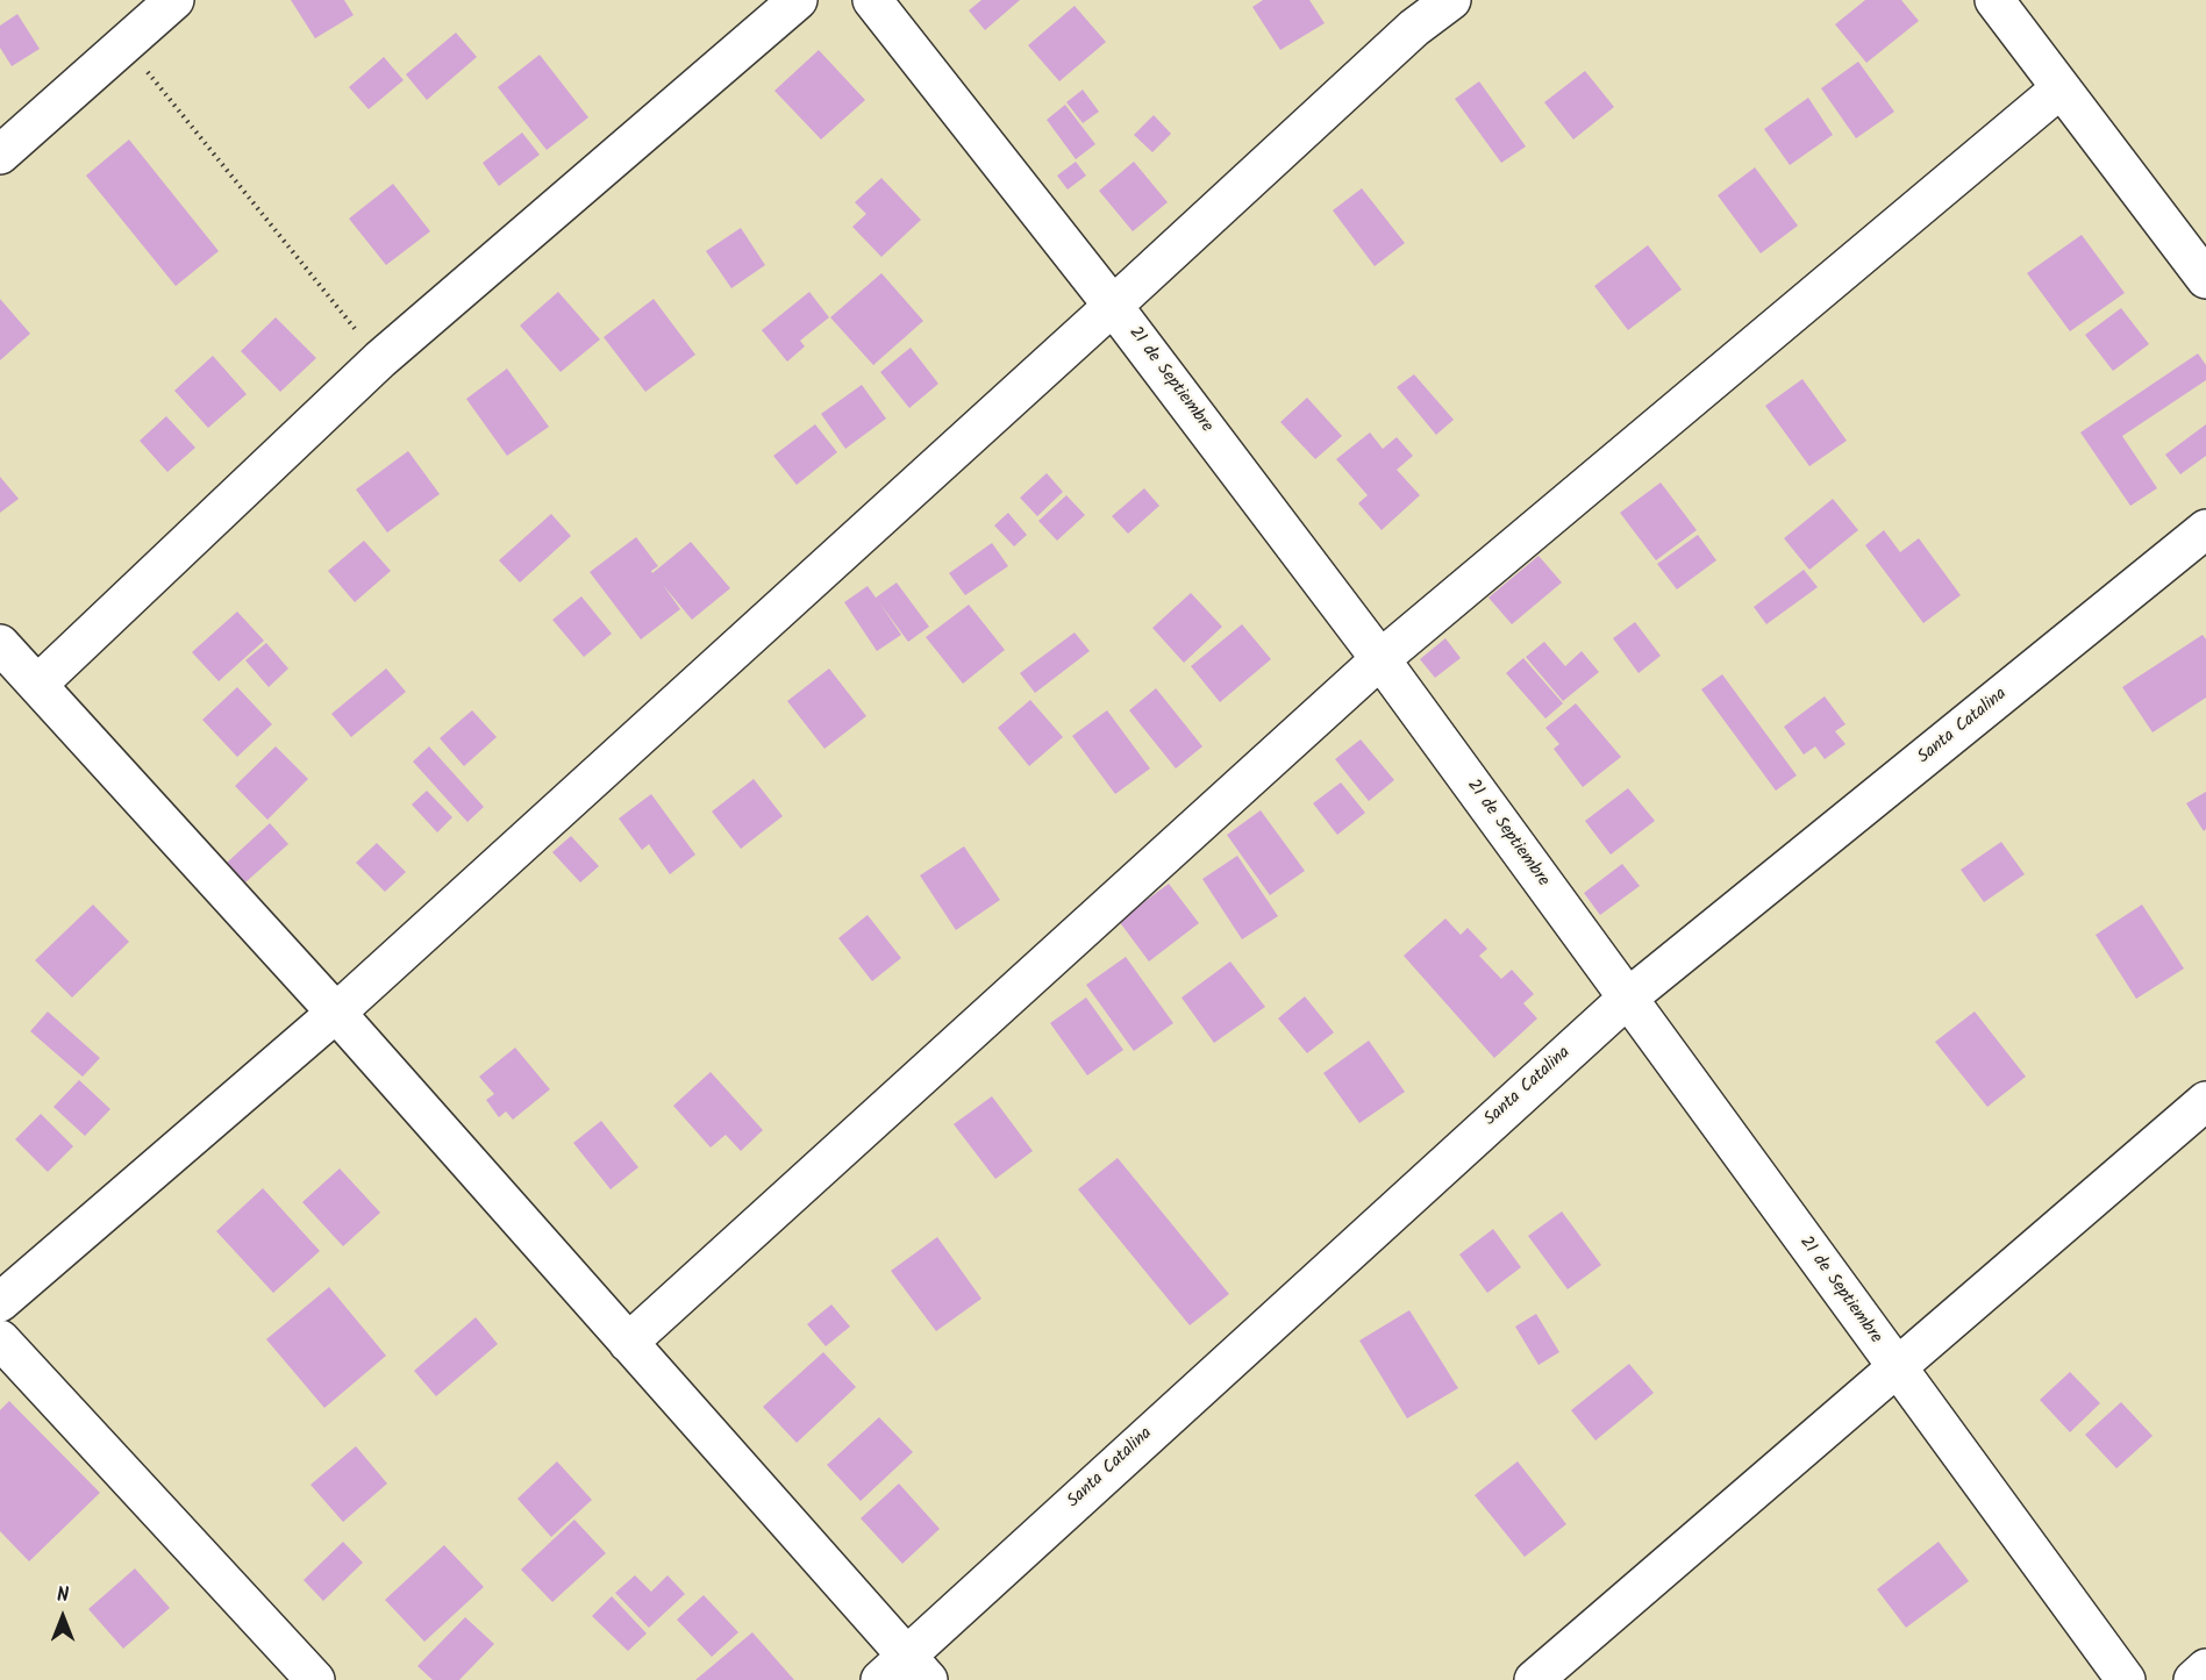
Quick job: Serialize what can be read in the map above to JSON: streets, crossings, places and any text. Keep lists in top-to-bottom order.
{
  "streets": {
    "street": ["21 de Septiembre", "Santa Catalina"]
  },
  "crossings": [
    ["21 de Septiembre", "Santa Catalina"]
  ],
  "north": "top"
}
